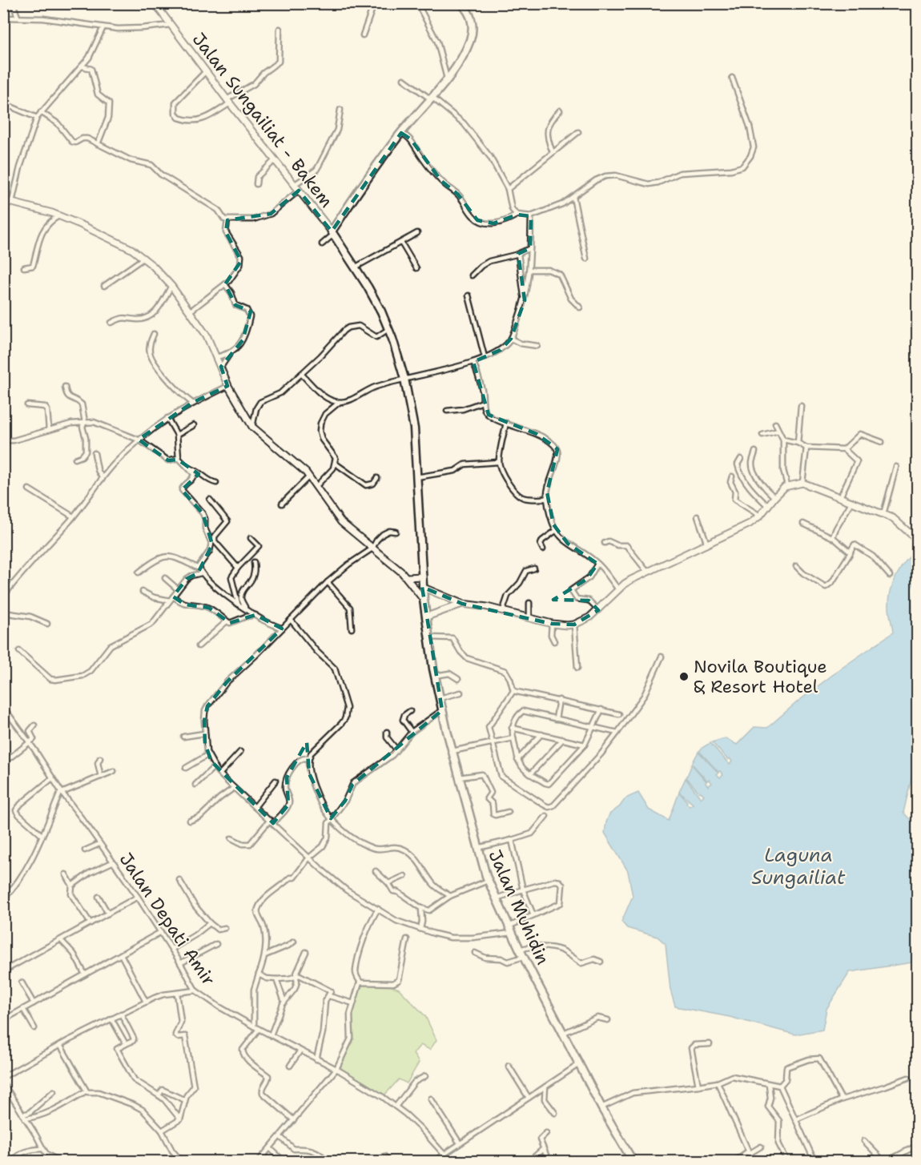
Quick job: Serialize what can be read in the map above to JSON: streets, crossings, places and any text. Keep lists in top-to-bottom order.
{
  "streets": {
    "highway": ["Jalan Muhidin"],
    "street": ["Jalan Sungailiat - Bakem", "Jalan Depati Amir"]
  },
  "crossings": [
    ["Jalan Sungailiat - Bakem", "Jalan Muhidin"]
  ],
  "water": ["Laguna Sungailiat"],
  "places": ["Novila Boutique & Resort Hotel"]
}
